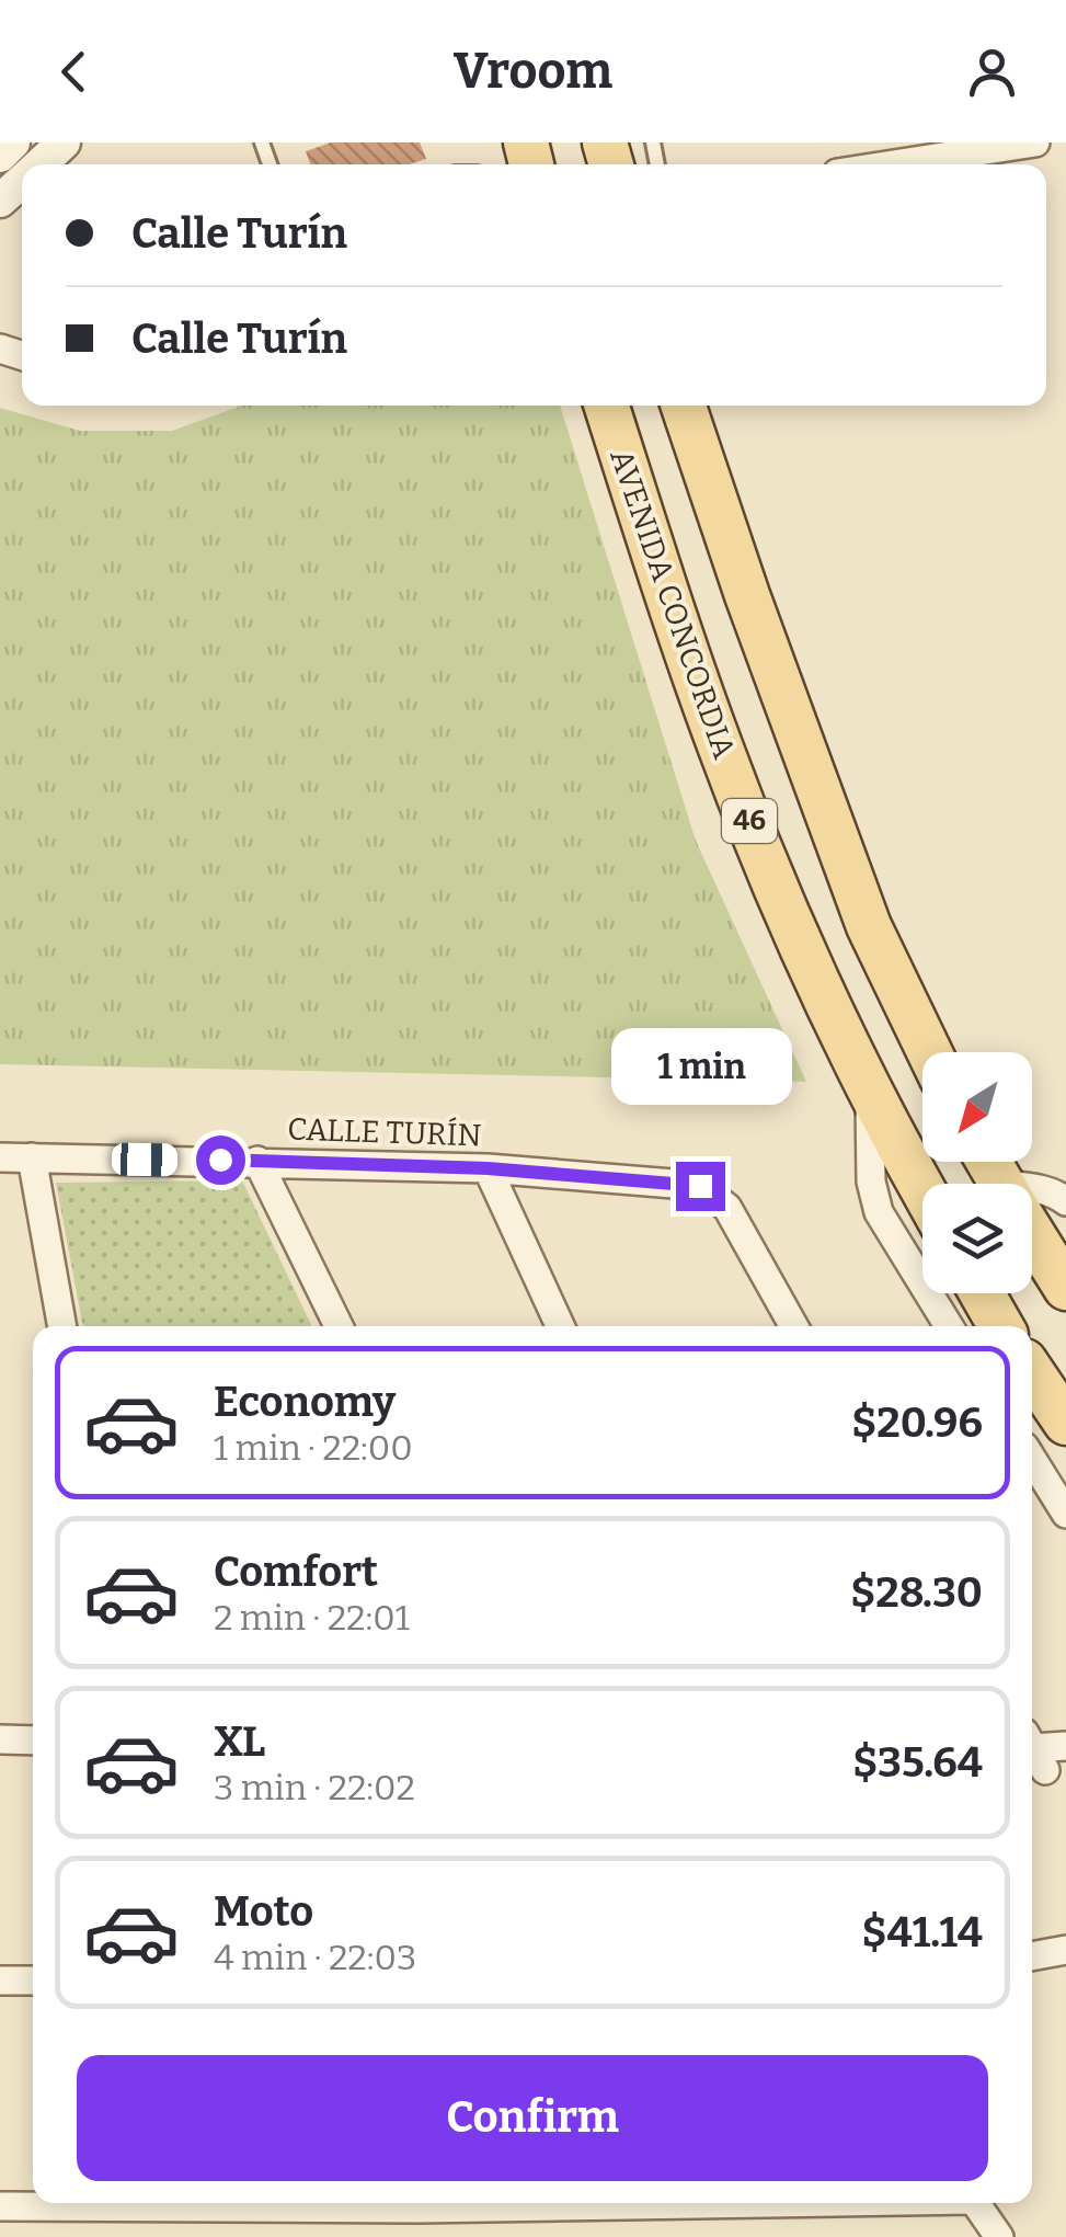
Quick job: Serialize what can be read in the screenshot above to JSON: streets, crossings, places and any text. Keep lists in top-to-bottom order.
{
  "streets": {
    "main road": ["AVENIDA CONCORDIA", "46"],
    "street": ["CALLE TURÍN"]
  },
  "north": "bottom left",
  "page": {
    "header": "Vroom",
    "banner": ["Calle Turín", "Calle Turín"],
    "bubble": "1 min",
    "list": [
      {
        "name": "Economy",
        "note": "1 min · 22:00",
        "value": "$20.96"
      },
      {
        "name": "Comfort",
        "note": "2 min · 22:01",
        "value": "$28.30"
      },
      {
        "name": "XL",
        "note": "3 min · 22:02",
        "value": "$35.64"
      },
      {
        "name": "Moto",
        "note": "4 min · 22:03",
        "value": "$41.14"
      }
    ],
    "buttons": "Confirm"
  }
}
